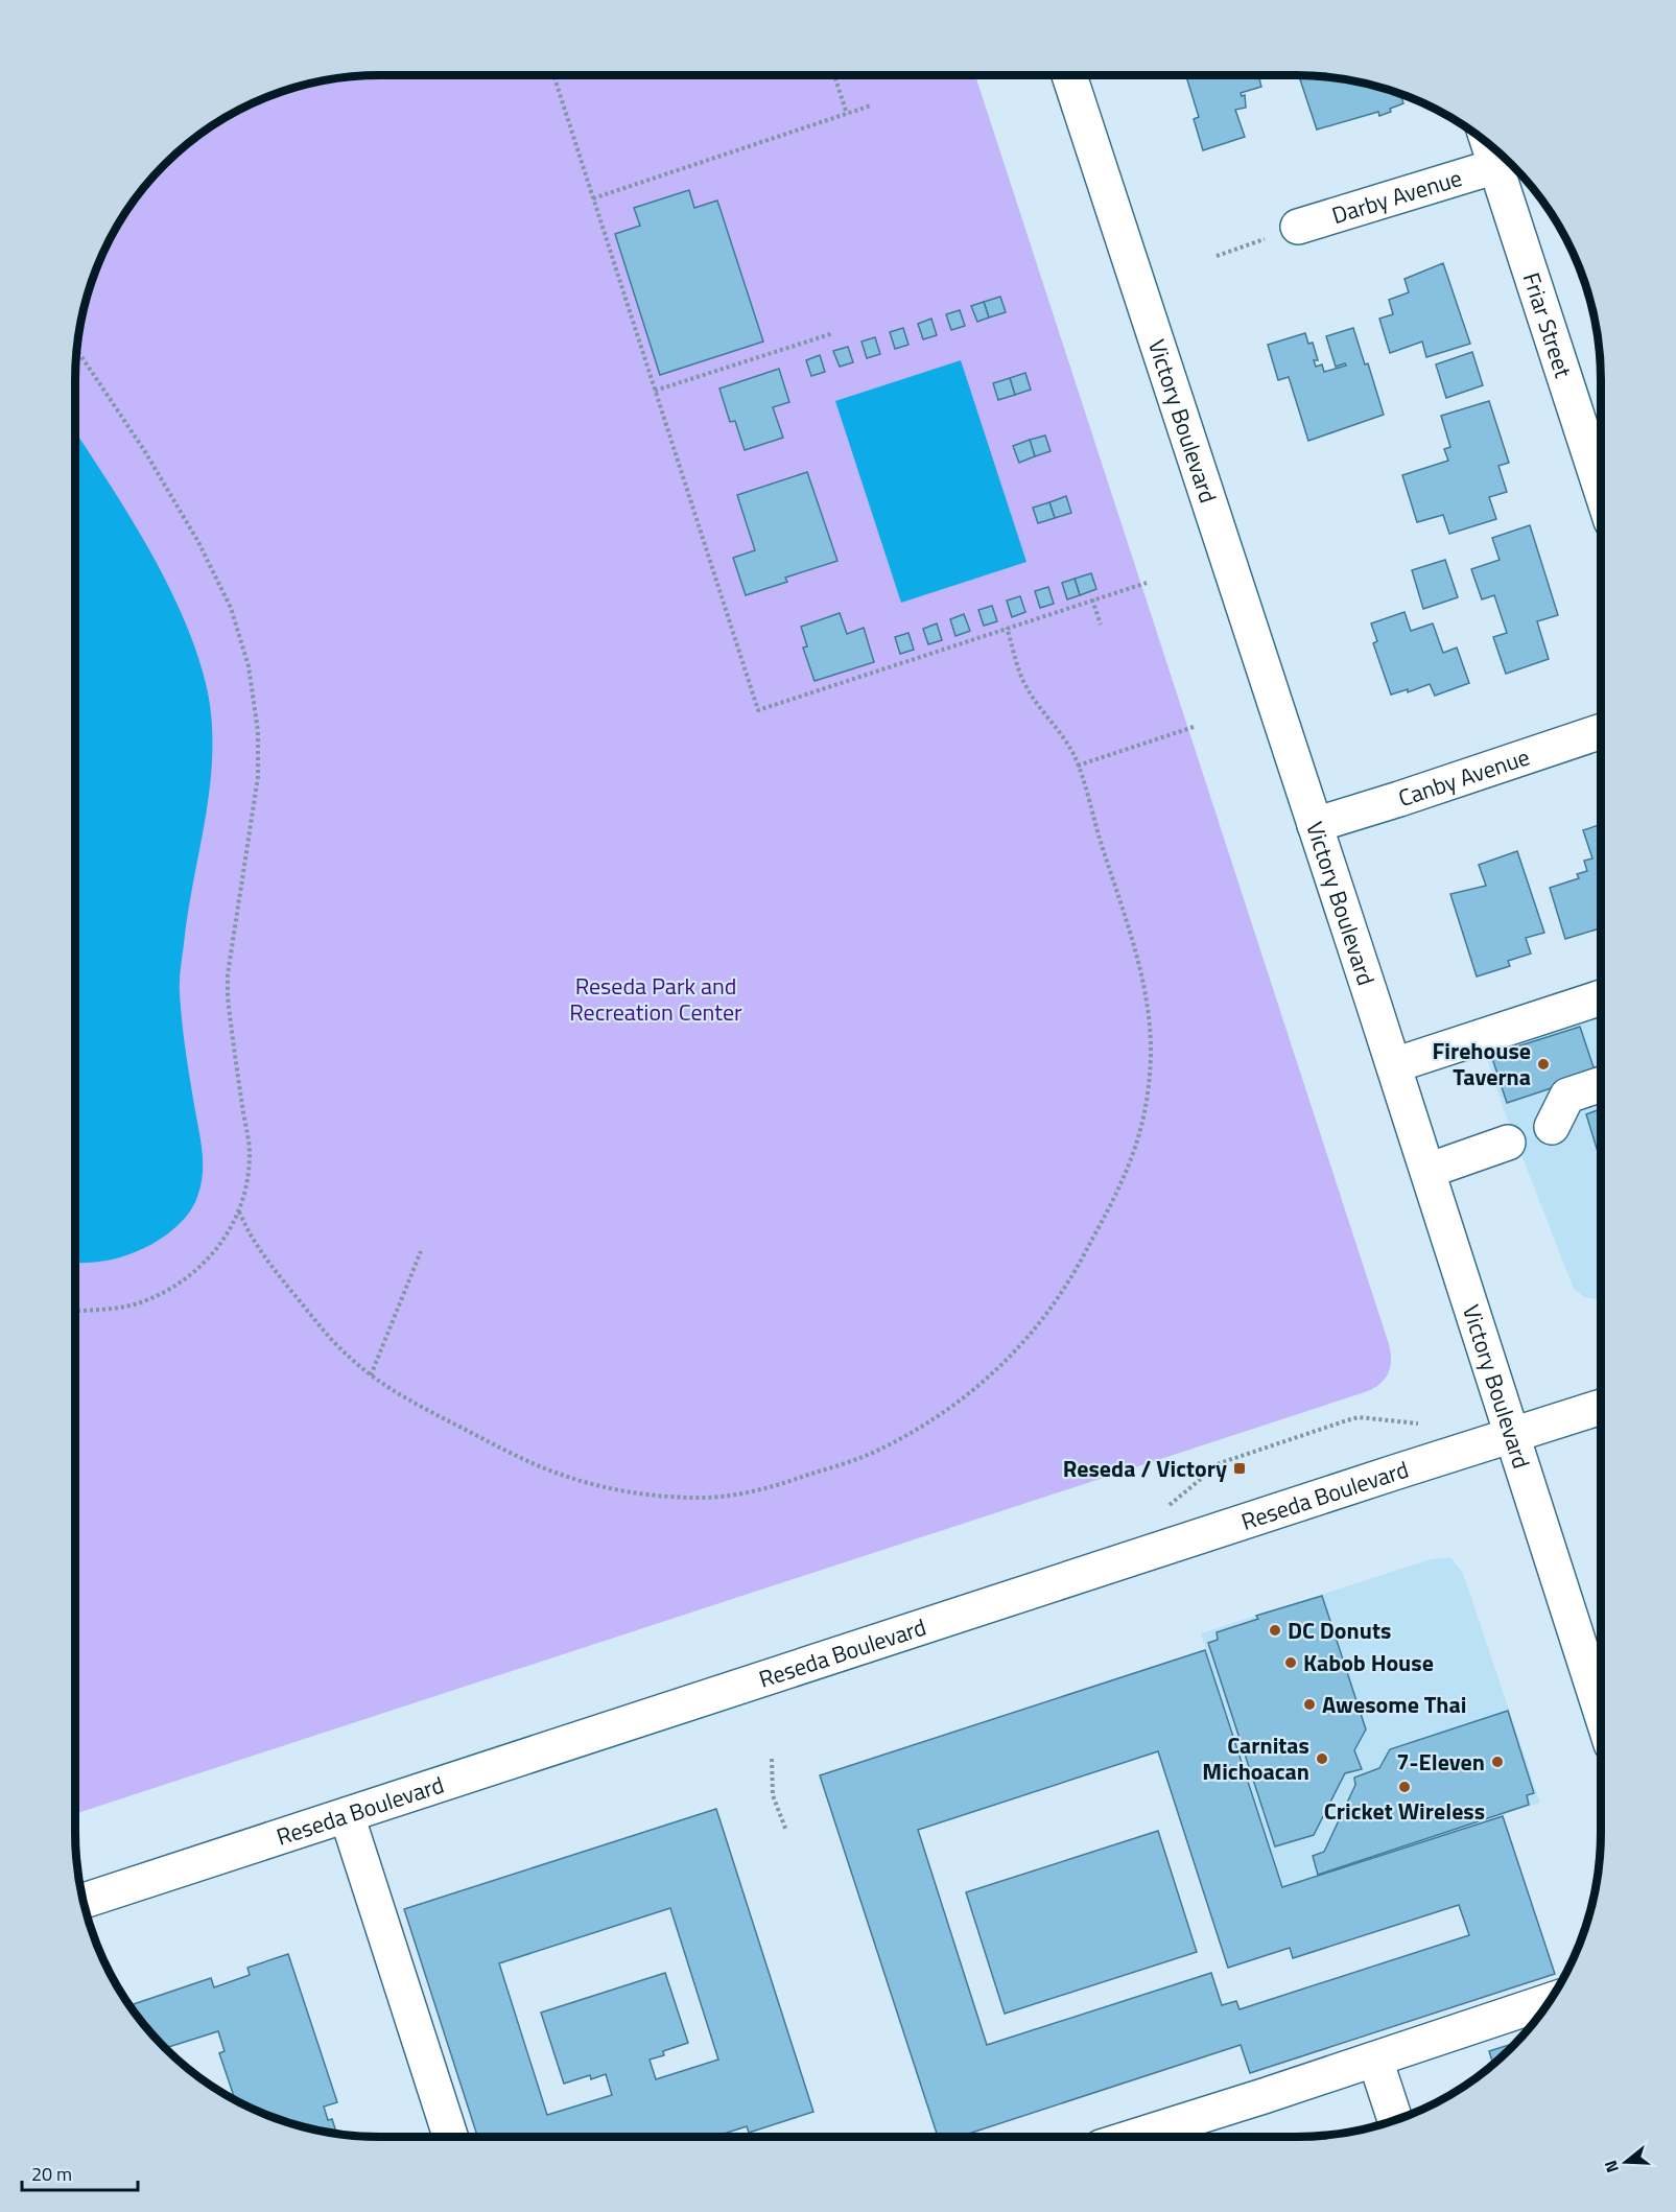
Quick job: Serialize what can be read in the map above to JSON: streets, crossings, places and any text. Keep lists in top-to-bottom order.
{
  "streets": {
    "main road": [
      "Darby Avenue",
      "Friar Street",
      "Victory Boulevard",
      "Canby Avenue",
      "Reseda Boulevard"
    ]
  },
  "crossings": [
    ["Darby Avenue", "Friar Street"],
    ["Victory Boulevard", "Canby Avenue"],
    ["Victory Boulevard", "Reseda Boulevard"]
  ],
  "parks": ["Reseda Park and Recreation Center"],
  "places": {
    "other": [
      "Firehouse Taverna",
      "DC Donuts",
      "Kabob House",
      "Awesome Thai",
      "Carnitas Michoacan",
      "7-Eleven",
      "Cricket Wireless"
    ],
    "transit": ["Reseda / Victory"]
  },
  "scale_bar": "20 m",
  "north": "left"
}
